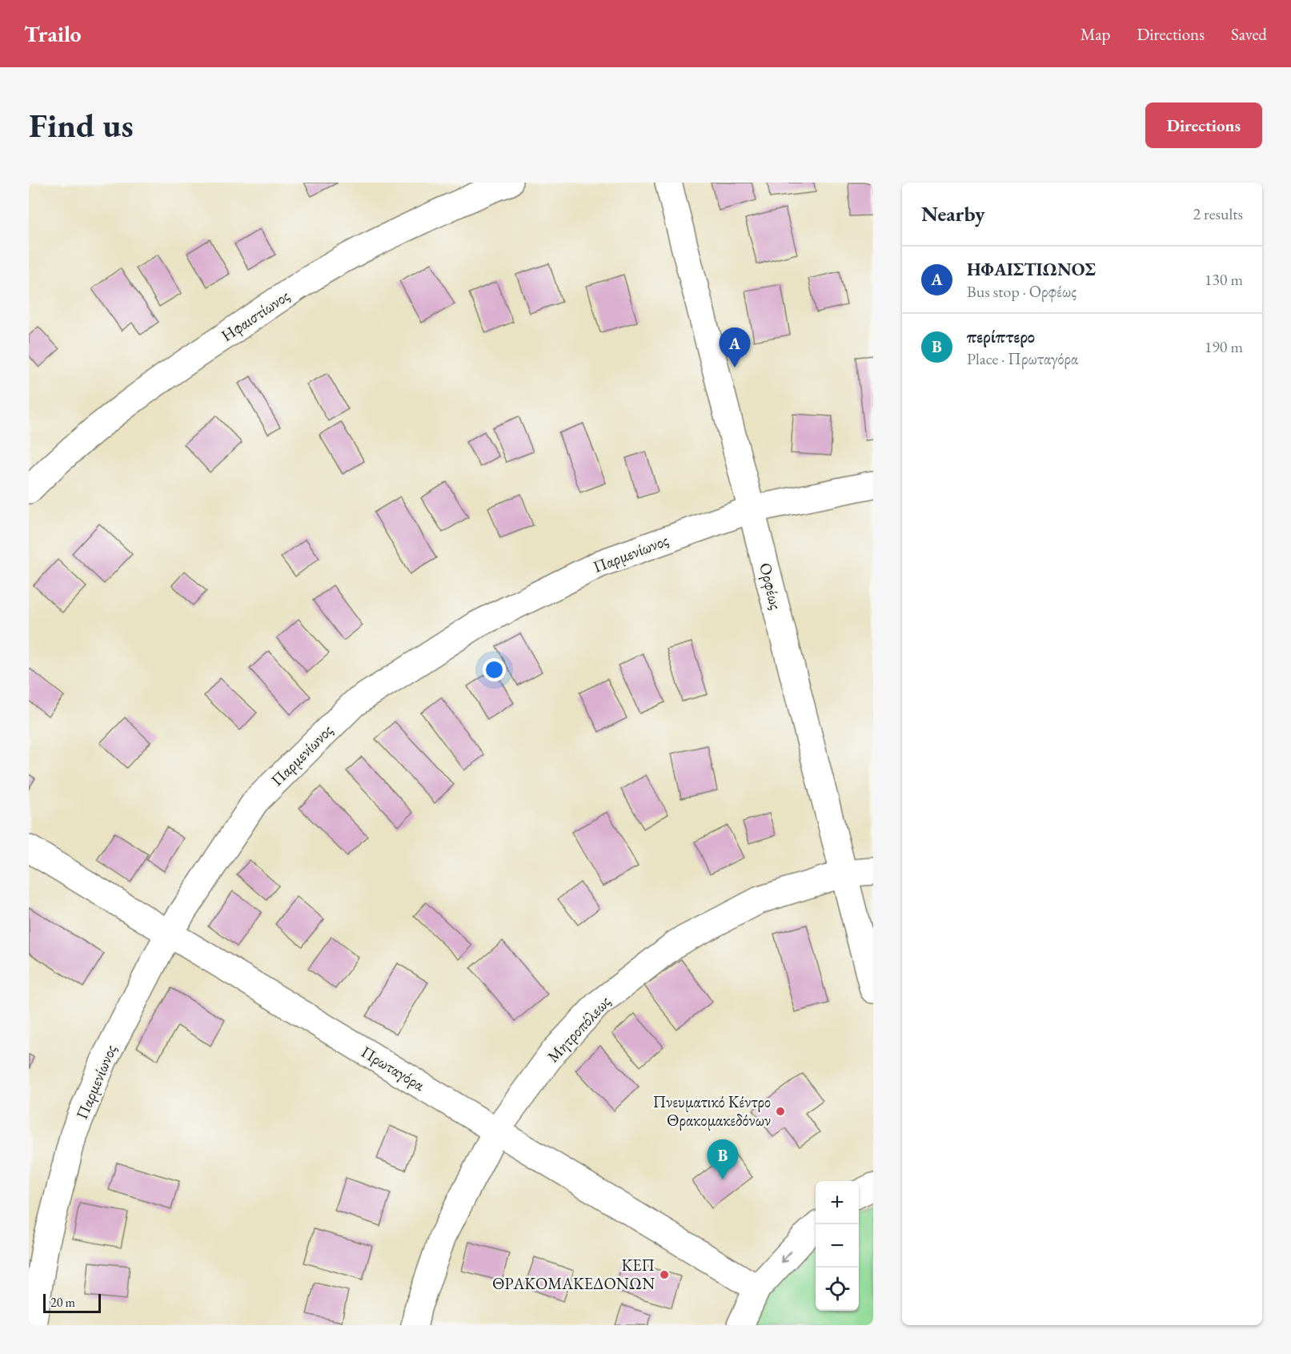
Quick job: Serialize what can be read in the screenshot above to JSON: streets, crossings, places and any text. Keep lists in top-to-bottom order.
{
  "streets": {
    "street": [
      "Ηφαιστίωνος",
      "Παρμενίωνος",
      "Ορφέως",
      "Μητροπόλεως",
      "Πρωταγόρα"
    ]
  },
  "crossings": [
    ["Παρμενίωνος", "Ορφέως"],
    ["Παρμενίωνος", "Πρωταγόρα"],
    ["Ορφέως", "Μητροπόλεως"],
    ["Μητροπόλεως", "Πρωταγόρα"]
  ],
  "places": ["Πνευματικό Κέντρο Θρακομακεδόνων", "ΚΕΠ ΘΡΑΚΟΜΑΚΕΔΟΝΩΝ"],
  "scale_bar": "20 m",
  "page": {
    "header": "Trailo",
    "nav": ["Map", "Directions", "Saved"],
    "buttons": "Directions",
    "title": "Find us",
    "heading": ["Nearby", "2 results"],
    "list": [
      {
        "mark": "A",
        "name": "ΗΦΑΙΣΤΙΩΝΟΣ",
        "note": "Bus stop · Ορφέως",
        "value": "130 m"
      },
      {
        "mark": "B",
        "name": "περίπτερο",
        "note": "Place · Πρωταγόρα",
        "value": "190 m"
      }
    ],
    "pins": ["A", "B"],
    "map_buttons": ["+", "−"],
    "scale": "20 m"
  }
}
